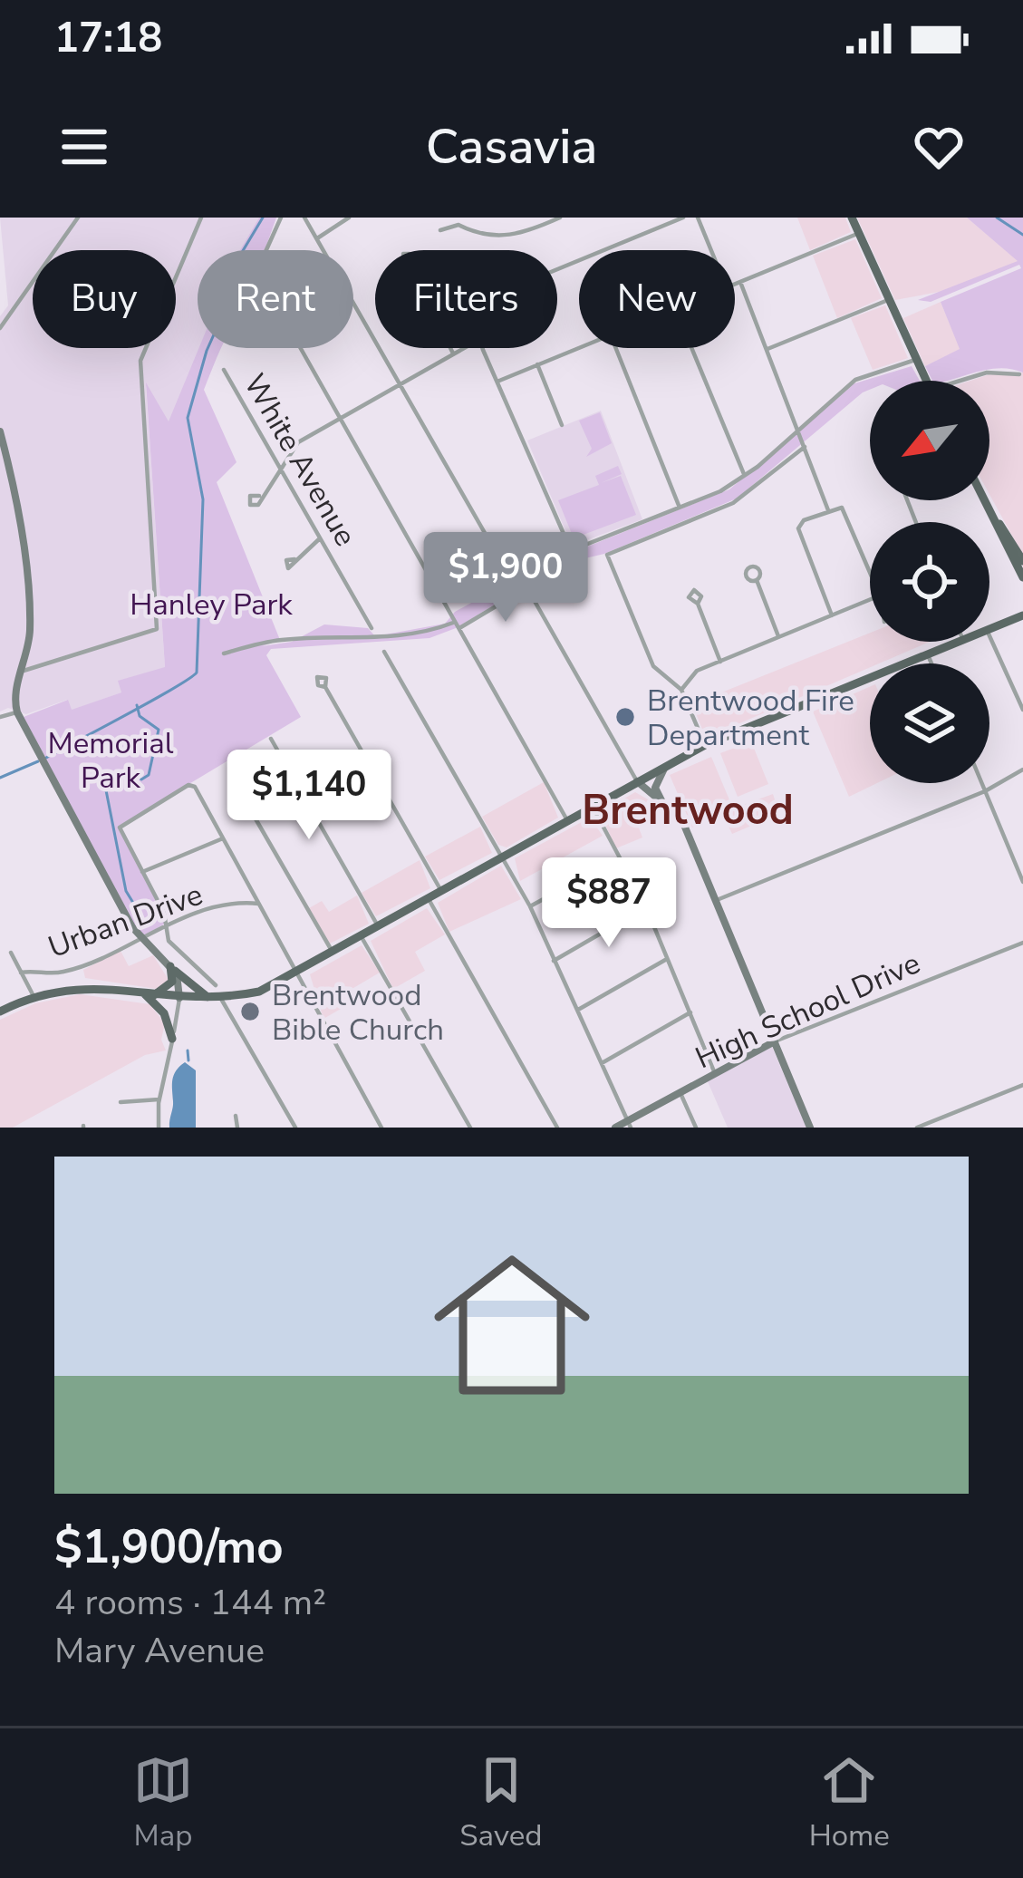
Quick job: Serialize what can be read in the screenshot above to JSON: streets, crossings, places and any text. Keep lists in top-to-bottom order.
{
  "streets": {
    "street": ["White Avenue", "Urban Drive", "High School Drive"]
  },
  "districts": ["Brentwood"],
  "parks": ["Hanley Park", "Memorial Park"],
  "places": ["Brentwood Fire Department", "Brentwood Bible Church"],
  "north": "bottom left",
  "page": {
    "status": "17:18",
    "header": "Casavia",
    "chip": [
      "Buy",
      "Rent",
      "Filters",
      "New"
    ],
    "price": ["$1,900", "$1,140", "$887"],
    "list": [
      {
        "name": "$1,900/mo",
        "note": "4 rooms · 144 m² · Mary Avenue"
      }
    ],
    "tabs": ["Map", "Saved", "Home"]
  }
}
